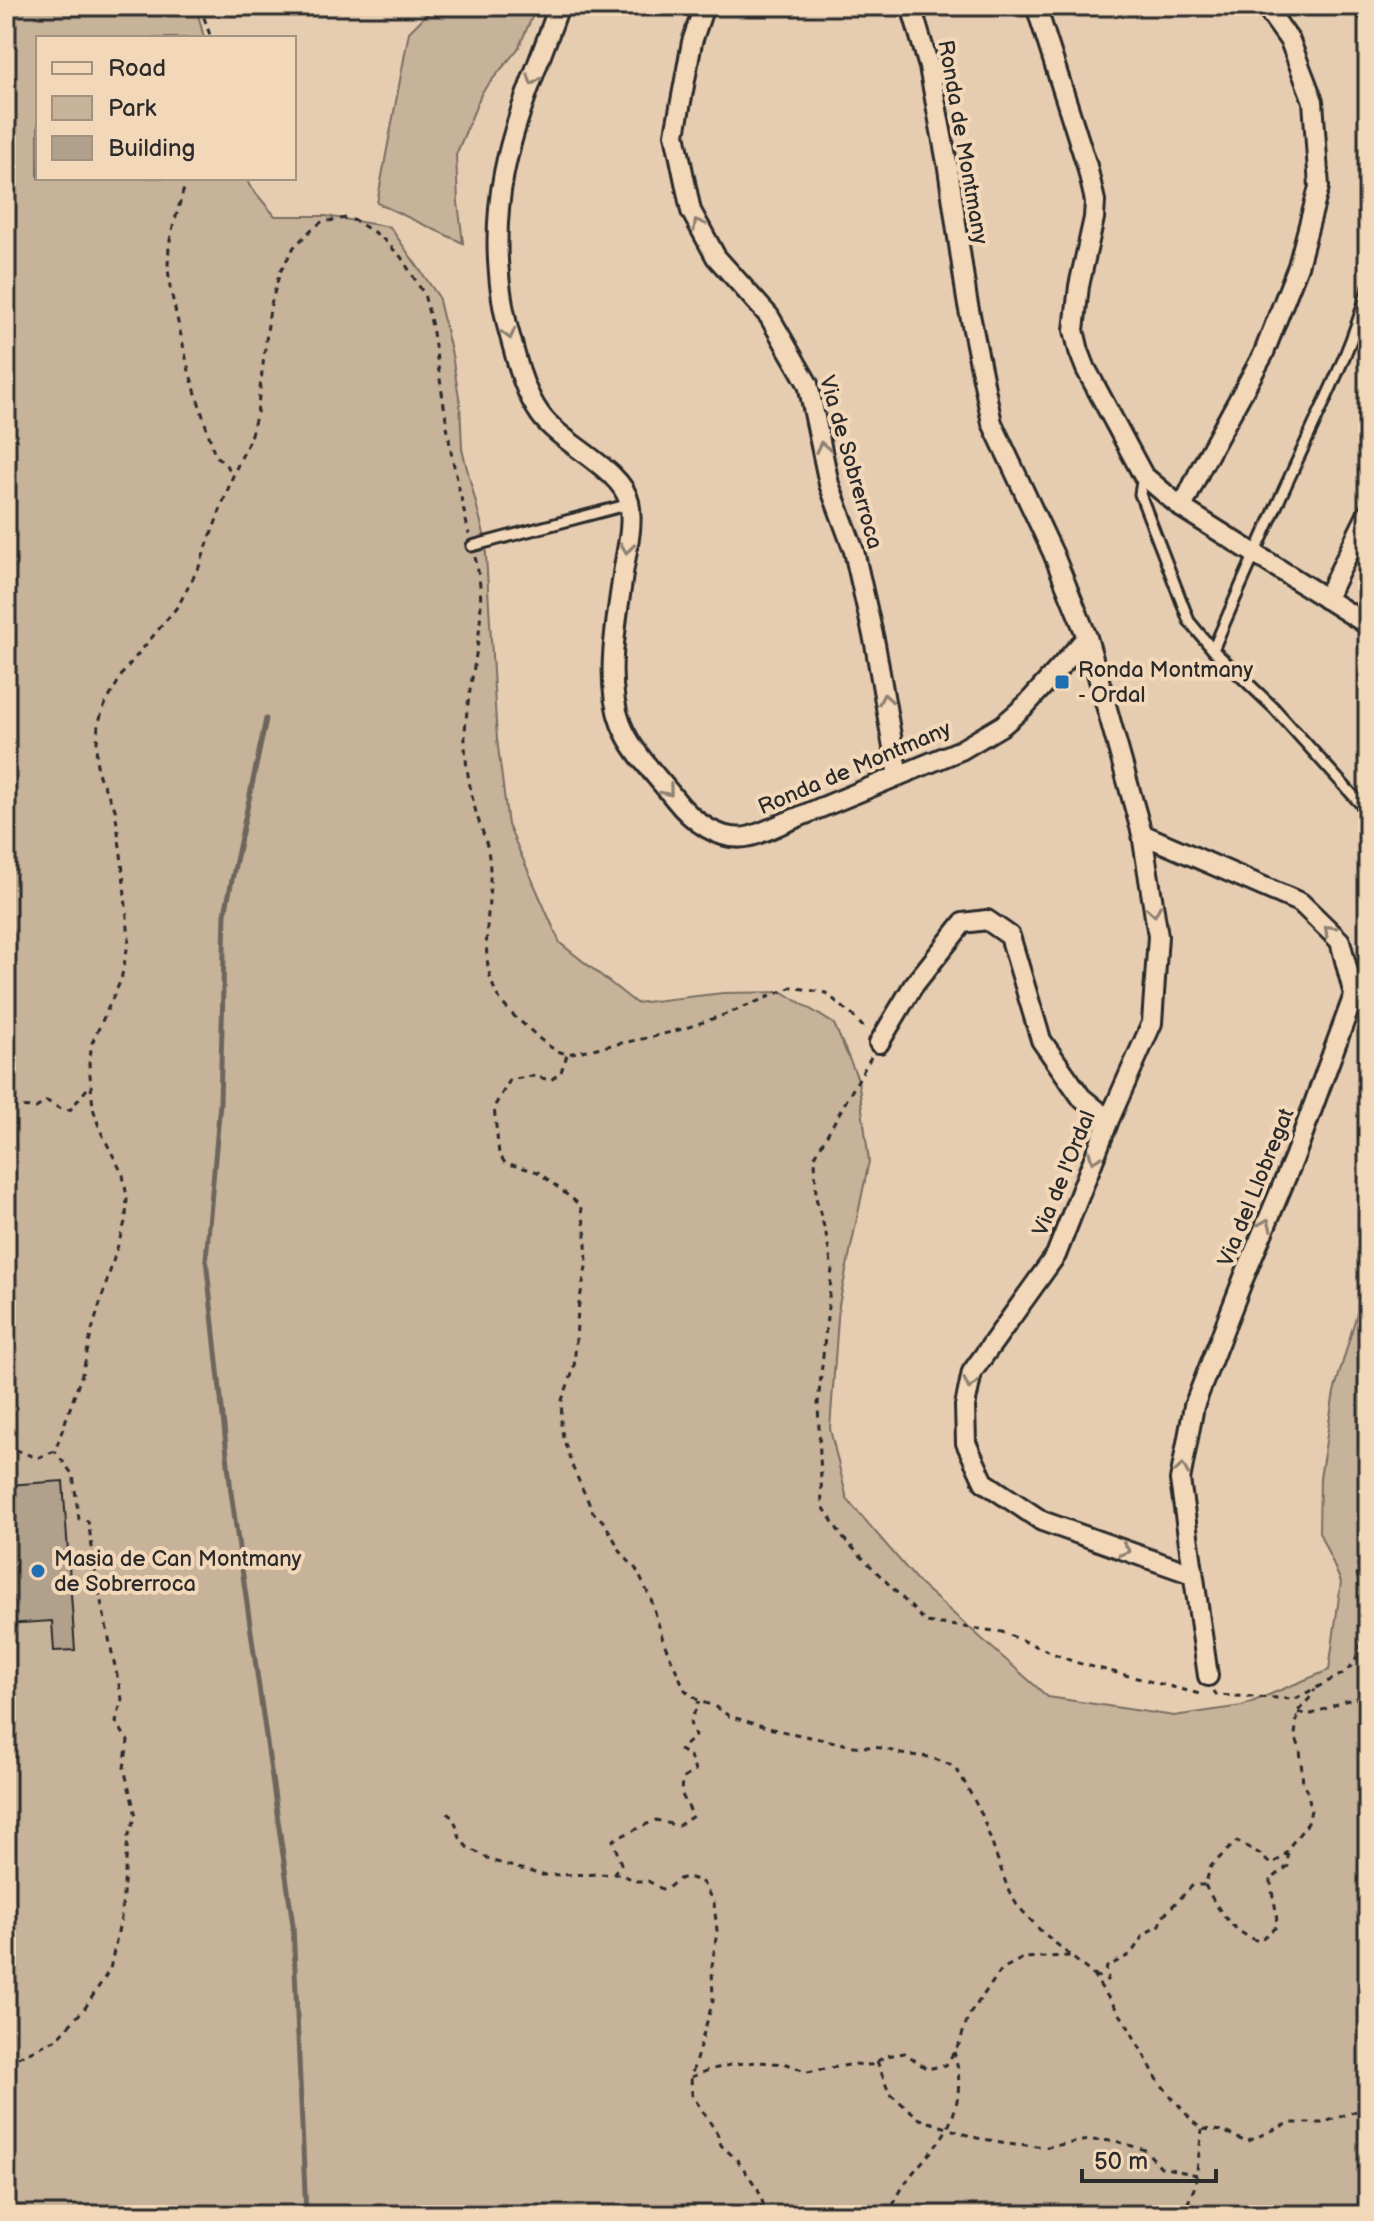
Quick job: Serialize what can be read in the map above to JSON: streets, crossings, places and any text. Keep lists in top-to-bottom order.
{
  "streets": {
    "street": [
      "Ronda de Montmany",
      "Via de Sobrerroca",
      "Via de l'Ordal",
      "Via del Llobregat"
    ]
  },
  "crossings": [
    ["Ronda de Montmany", "Via de Sobrerroca"],
    ["Ronda de Montmany", "Via de l'Ordal"],
    ["Via de l'Ordal", "Via del Llobregat"]
  ],
  "one_way": ["Via de Sobrerroca", "Via del Llobregat"],
  "places": {
    "transit": ["Ronda Montmany - Ordal"],
    "other": ["Masia de Can Montmany de Sobrerroca"]
  },
  "legend": ["Road", "Park", "Building"],
  "scale_bar": "50 m"
}
